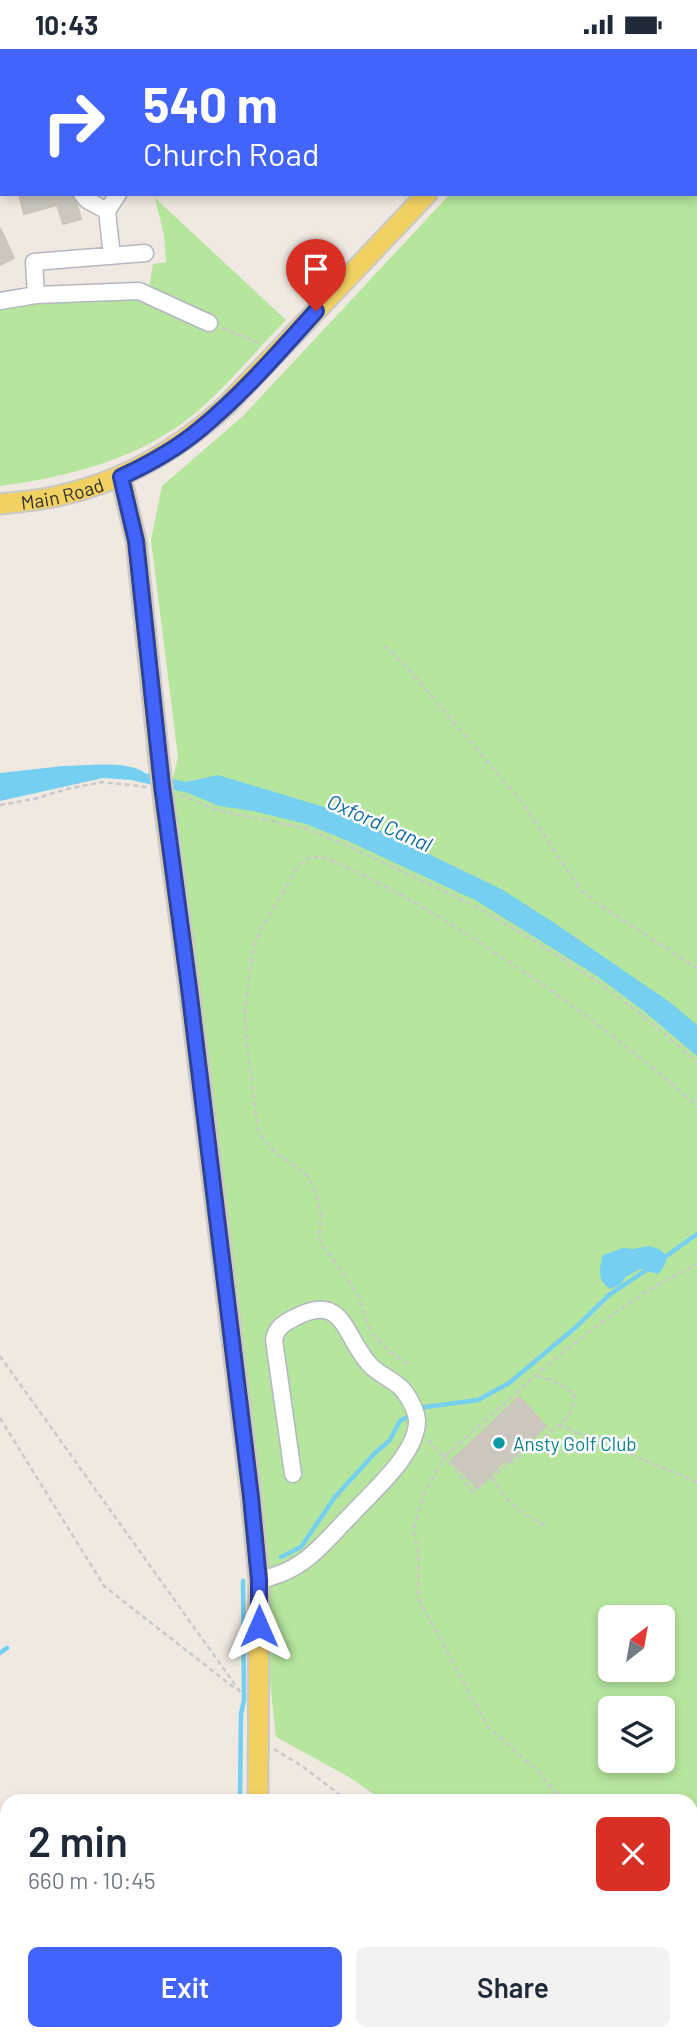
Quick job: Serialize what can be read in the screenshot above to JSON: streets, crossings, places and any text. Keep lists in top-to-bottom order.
{
  "streets": {
    "main road": ["Main Road"]
  },
  "water": ["Oxford Canal"],
  "places": ["Ansty Golf Club"],
  "north": "top right",
  "page": {
    "status": "10:43",
    "turn": ["540 m", "Church Road"],
    "heading": ["2 min", "660 m · 10:45"],
    "buttons": ["Exit", "Share"]
  }
}
